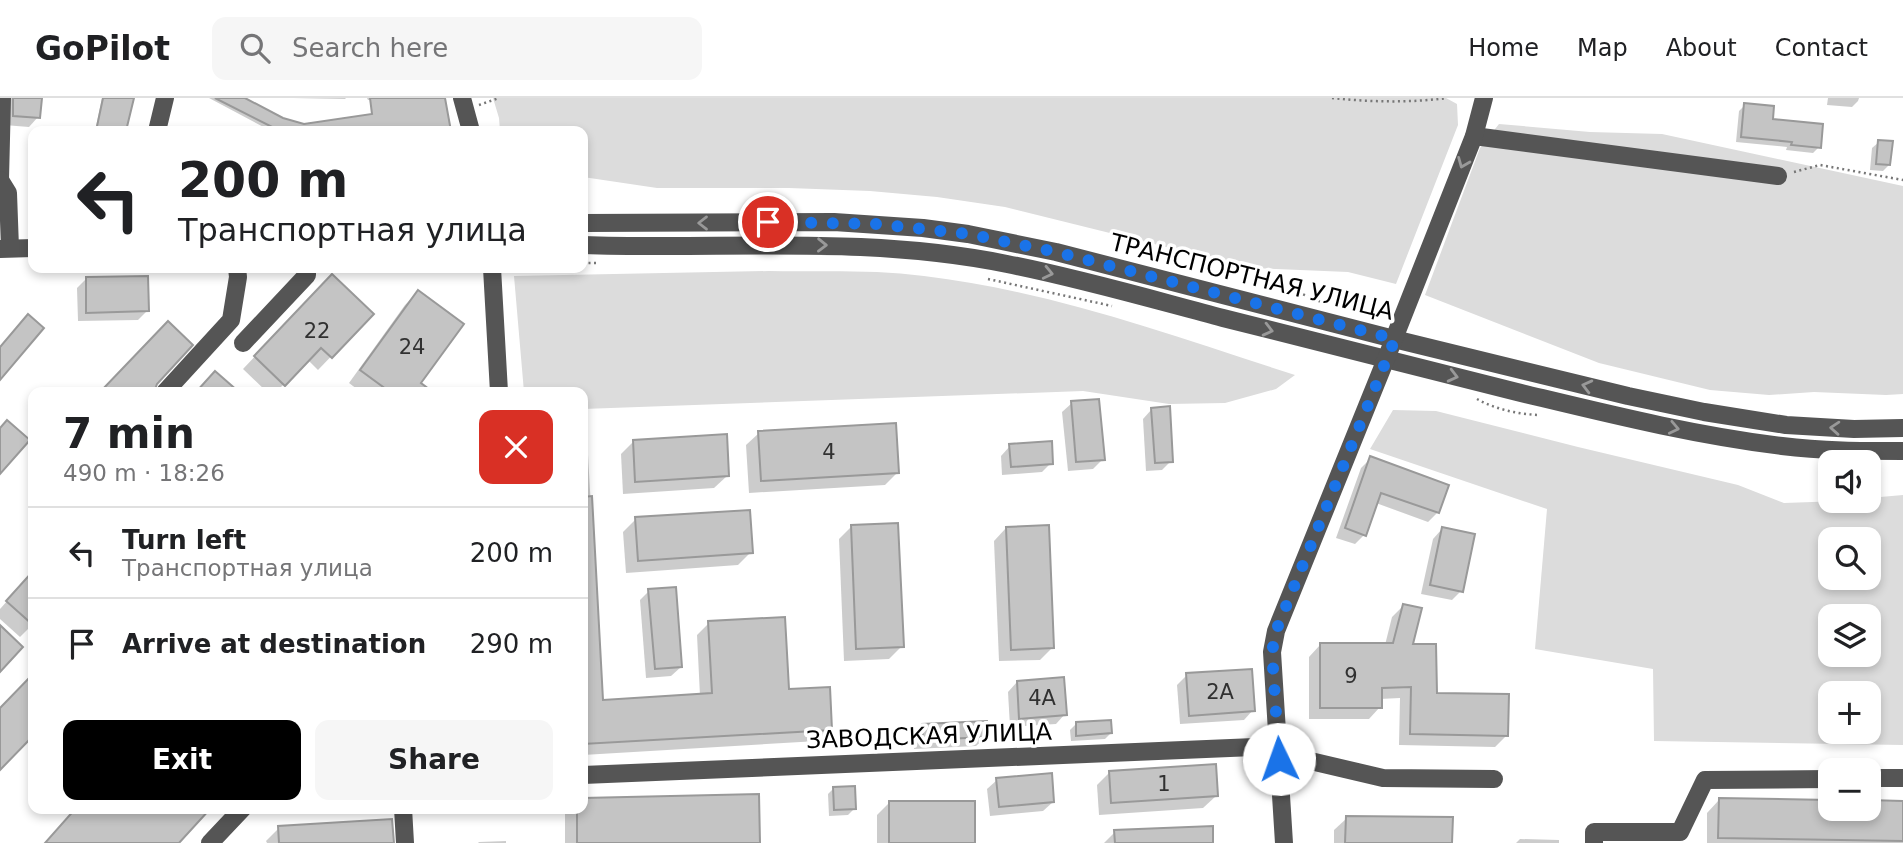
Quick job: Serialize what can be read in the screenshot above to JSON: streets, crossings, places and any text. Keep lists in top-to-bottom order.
{
  "streets": {
    "street": ["ТРАНСПОРТНАЯ УЛИЦА", "ЗАВОДСКАЯ УЛИЦА"]
  },
  "house_numbers": [
    "22",
    "24",
    "4",
    "9",
    "2А",
    "4А",
    "1"
  ],
  "page": {
    "header": "GoPilot",
    "search": "Search here",
    "nav": [
      "Home",
      "Map",
      "About",
      "Contact"
    ],
    "turn": ["200 m", "Транспортная улица"],
    "heading": ["7 min", "490 m · 18:26"],
    "map_buttons": ["+", "−"],
    "list": [
      {
        "name": "Turn left",
        "note": "Транспортная улица",
        "value": "200 m"
      },
      {
        "name": "Arrive at destination",
        "value": "290 m"
      }
    ],
    "buttons": ["Exit", "Share"]
  }
}
